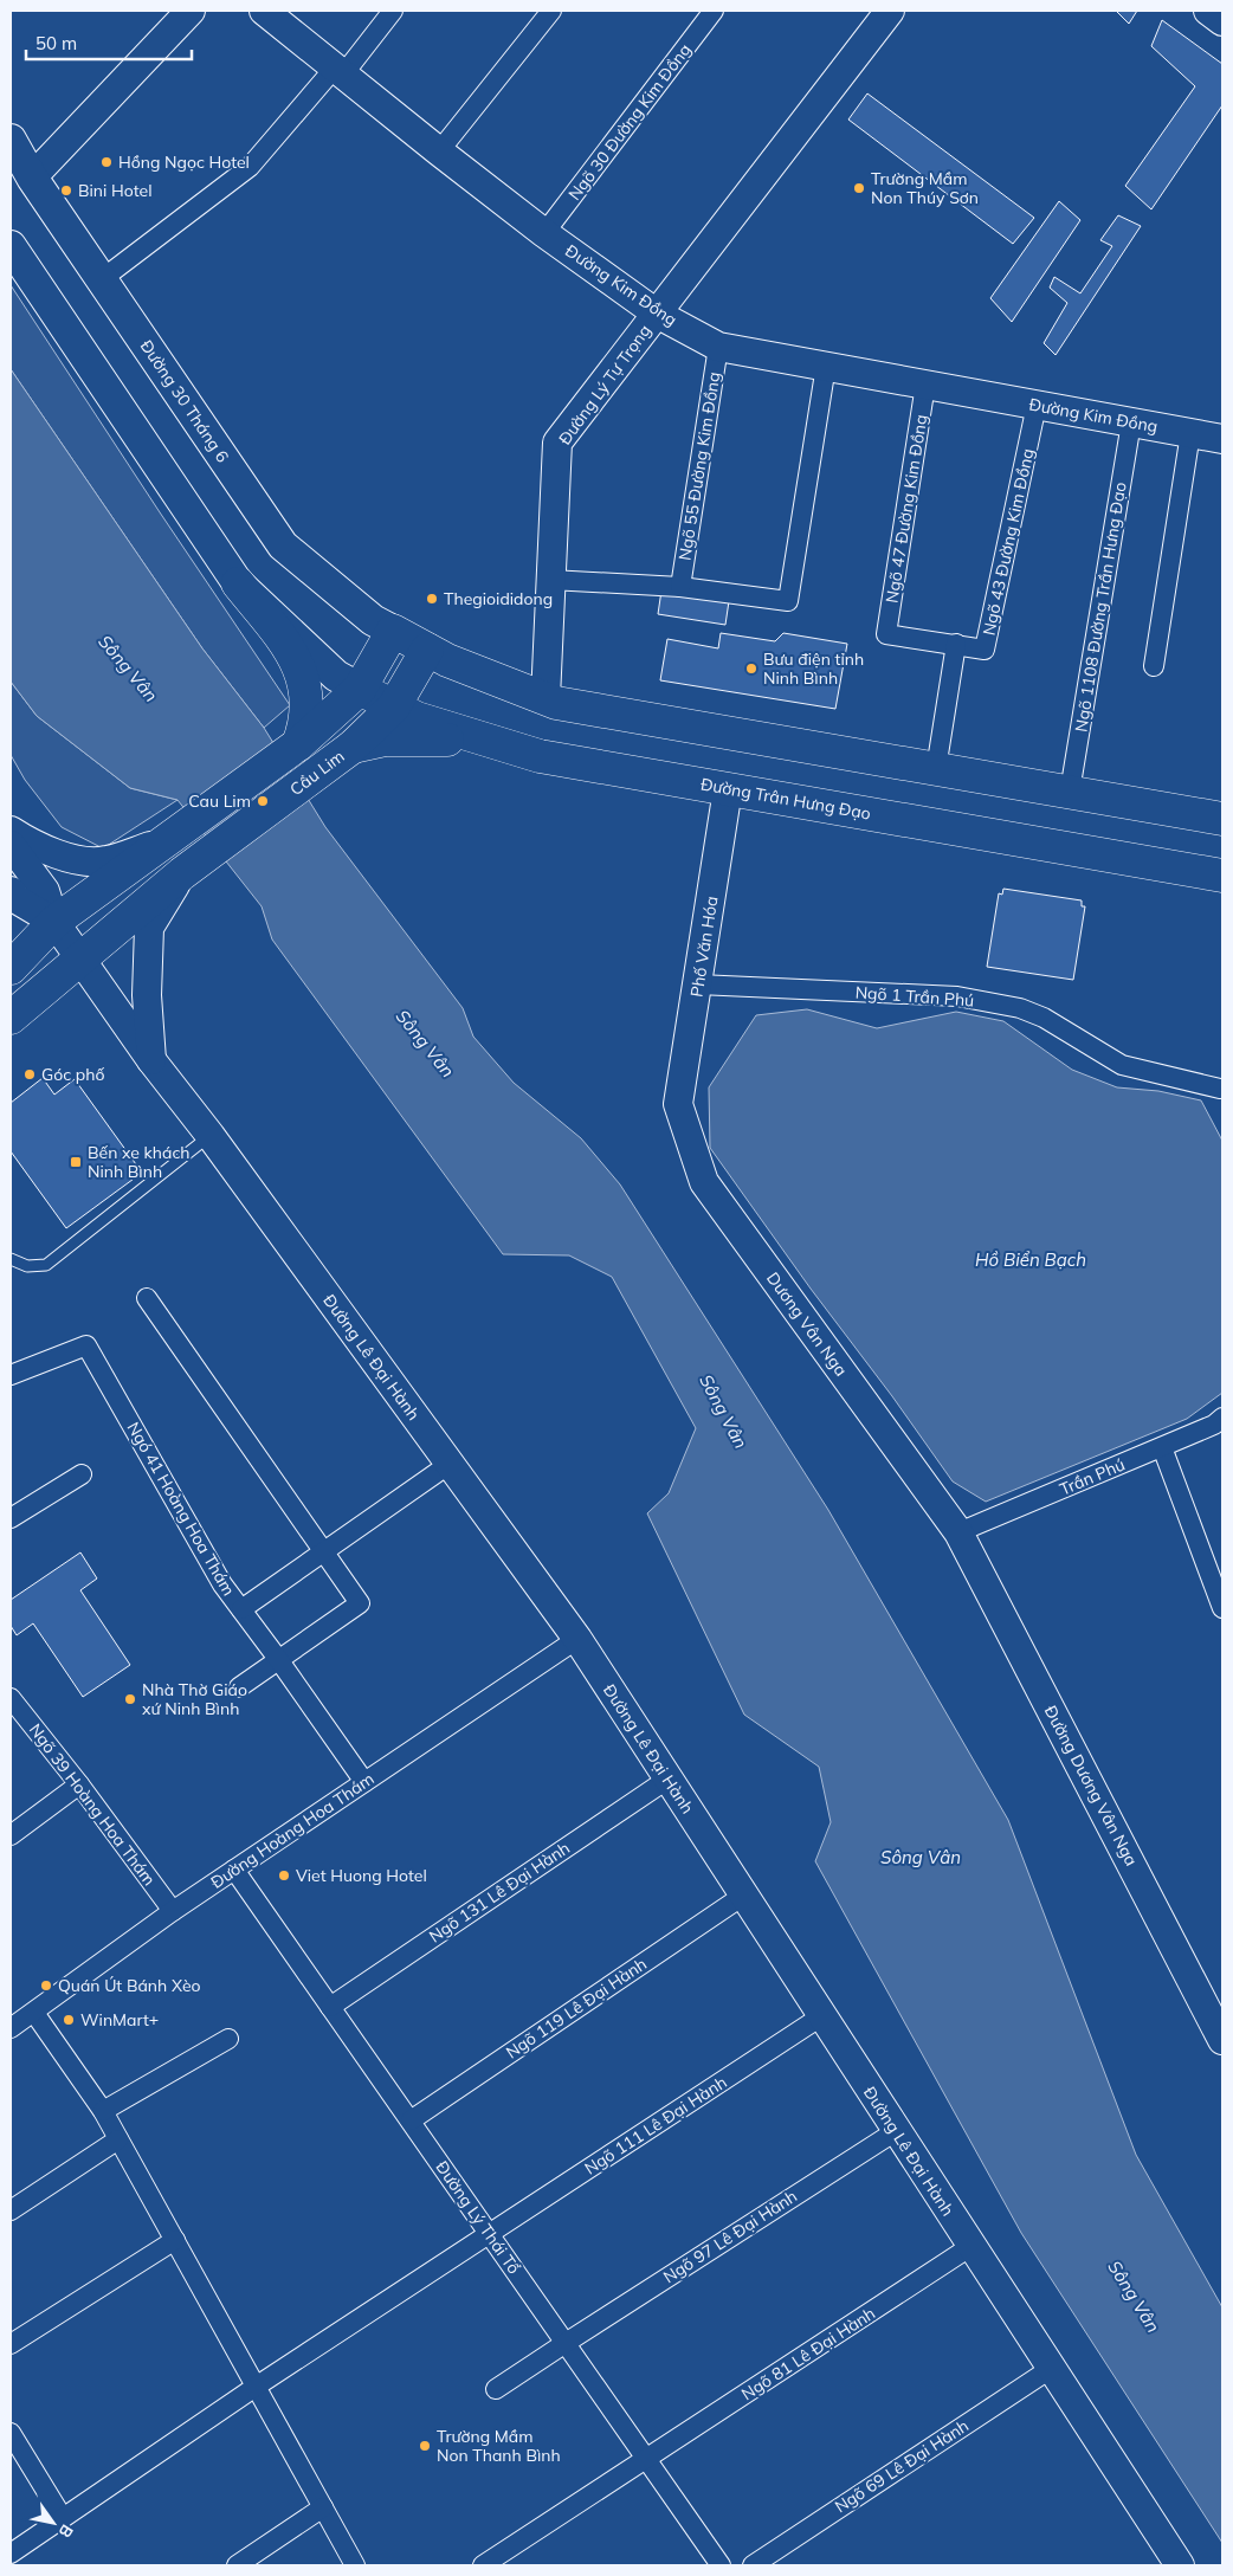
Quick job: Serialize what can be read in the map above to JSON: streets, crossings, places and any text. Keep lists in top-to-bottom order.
{
  "streets": {
    "highway": ["Cầu Lim", "Đường Trân Hưng Đạo"],
    "main road": ["Đường 30 Tháng 6"],
    "street": [
      "Ngõ 30 Đường Kim Đồng",
      "Đường Kim Đồng",
      "Đường Lý Tự Trọng",
      "Ngõ 55 Đường Kim Đồng",
      "Ngõ 47 Đường Kim Đồng",
      "Ngõ 43 Đường Kim Đồng",
      "Ngõ 1108 Đường Trần Hưng Đạo",
      "Phố Văn Hóa",
      "Ngõ 1 Trần Phú",
      "Dương Vân Nga",
      "Đường Lê Đại Hành",
      "Trần Phú",
      "Ngó 41 Hoàng Hoa Thám",
      "Đường Dương Vân Nga",
      "Ngõ 39 Hoàng Hoa Thám",
      "Đường Hoàng Hoa Thám",
      "Ngõ 131 Lê Đại Hành",
      "Ngõ 119 Lê Đại Hành",
      "Ngõ 111 Lê Đại Hành",
      "Đường Lý Thái Tổ",
      "Ngõ 97 Lê Đại Hành",
      "Ngõ 81 Lê Đại Hành",
      "Ngõ 69 Lê Đại Hành"
    ]
  },
  "crossings": [
    ["Ngõ 30 Đường Kim Đồng", "Đường Kim Đồng"],
    ["Đường Kim Đồng", "Đường Lý Tự Trọng"],
    ["Đường Kim Đồng", "Ngõ 55 Đường Kim Đồng"],
    ["Đường Kim Đồng", "Ngõ 47 Đường Kim Đồng"],
    ["Đường Kim Đồng", "Ngõ 43 Đường Kim Đồng"],
    ["Đường Kim Đồng", "Ngõ 1108 Đường Trần Hưng Đạo"],
    ["Đường 30 Tháng 6", "Cầu Lim"],
    ["Ngõ 47 Đường Kim Đồng", "Ngõ 43 Đường Kim Đồng"],
    ["Cầu Lim", "Đường Trân Hưng Đạo"],
    ["Cầu Lim", "Đường Lê Đại Hành"],
    ["Đường Trân Hưng Đạo", "Phố Văn Hóa"],
    ["Phố Văn Hóa", "Ngõ 1 Trần Phú"],
    ["Phố Văn Hóa", "Dương Vân Nga"],
    ["Dương Vân Nga", "Trần Phú"],
    ["Dương Vân Nga", "Đường Dương Vân Nga"],
    ["Đường Lê Đại Hành", "Đường Hoàng Hoa Thám"],
    ["Đường Lê Đại Hành", "Ngõ 131 Lê Đại Hành"],
    ["Đường Lê Đại Hành", "Ngõ 119 Lê Đại Hành"],
    ["Đường Lê Đại Hành", "Ngõ 111 Lê Đại Hành"],
    ["Đường Lê Đại Hành", "Ngõ 97 Lê Đại Hành"],
    ["Đường Lê Đại Hành", "Ngõ 81 Lê Đại Hành"],
    ["Đường Lê Đại Hành", "Ngõ 69 Lê Đại Hành"],
    ["Trần Phú", "Đường Dương Vân Nga"],
    ["Ngó 41 Hoàng Hoa Thám", "Đường Hoàng Hoa Thám"],
    ["Ngõ 39 Hoàng Hoa Thám", "Đường Hoàng Hoa Thám"],
    ["Đường Hoàng Hoa Thám", "Đường Lý Thái Tổ"],
    ["Ngõ 131 Lê Đại Hành", "Đường Lý Thái Tổ"],
    ["Ngõ 119 Lê Đại Hành", "Đường Lý Thái Tổ"],
    ["Ngõ 111 Lê Đại Hành", "Đường Lý Thái Tổ"],
    ["Đường Lý Thái Tổ", "Ngõ 97 Lê Đại Hành"],
    ["Đường Lý Thái Tổ", "Ngõ 81 Lê Đại Hành"]
  ],
  "water": ["Sông Vân", "Hồ Biển Bạch"],
  "places": {
    "other": [
      "Hồng Ngọc Hotel",
      "Trường Mầm Non Thúy Sơn",
      "Bini Hotel",
      "Thegioididong",
      "Bưu điện tỉnh Ninh Bình",
      "Cau Lim",
      "Góc phố",
      "Nhà Thờ Giáo xứ Ninh Bình",
      "Viet Huong Hotel",
      "Quán Út Bánh Xèo",
      "WinMart+",
      "Trường Mầm Non Thanh Bình"
    ],
    "transit": ["Bến xe khách Ninh Bình"]
  },
  "scale_bar": "50 m",
  "north": "bottom right"
}
